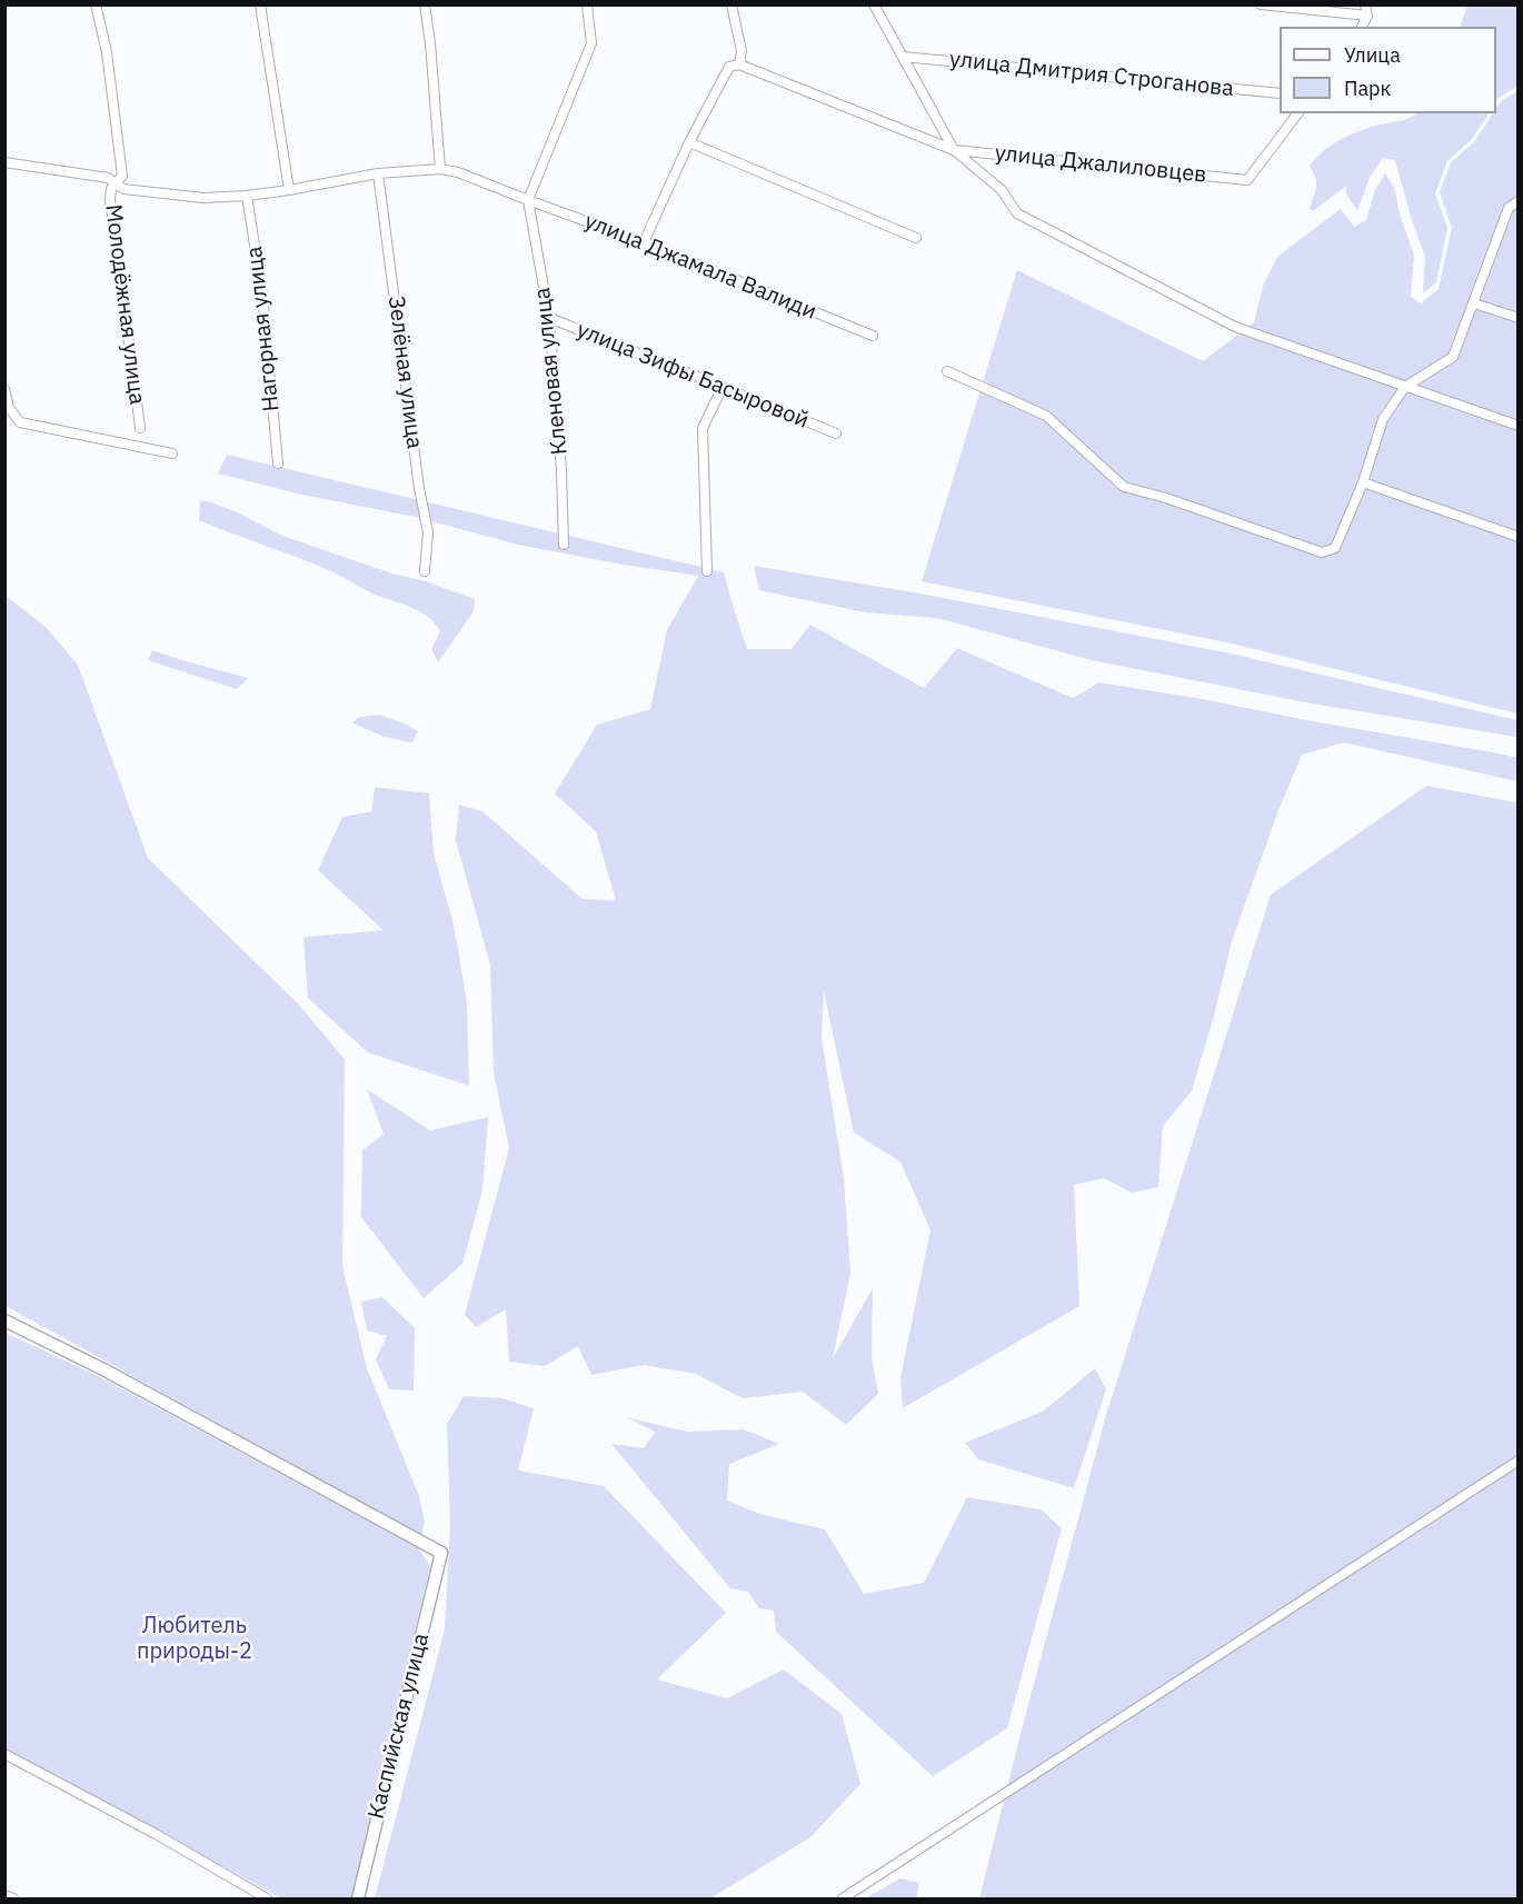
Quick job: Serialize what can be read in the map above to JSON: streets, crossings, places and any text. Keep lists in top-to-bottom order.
{
  "streets": {
    "street": [
      "улица Дмитрия Строганова",
      "улица Джалиловцев",
      "улица Джамала Валиди",
      "Молодёжная улица",
      "Нагорная улица",
      "Кленовая улица",
      "Зелёная улица",
      "улица Зифы Басыровой",
      "Каспийская улица"
    ]
  },
  "crossings": [
    ["улица Джамала Валиди", "Молодёжная улица"],
    ["улица Джамала Валиди", "Нагорная улица"],
    ["улица Джамала Валиди", "Кленовая улица"],
    ["улица Джамала Валиди", "Зелёная улица"],
    ["Кленовая улица", "улица Зифы Басыровой"]
  ],
  "parks": ["Любитель природы-2"],
  "legend": ["Улица", "Парк"]
}
